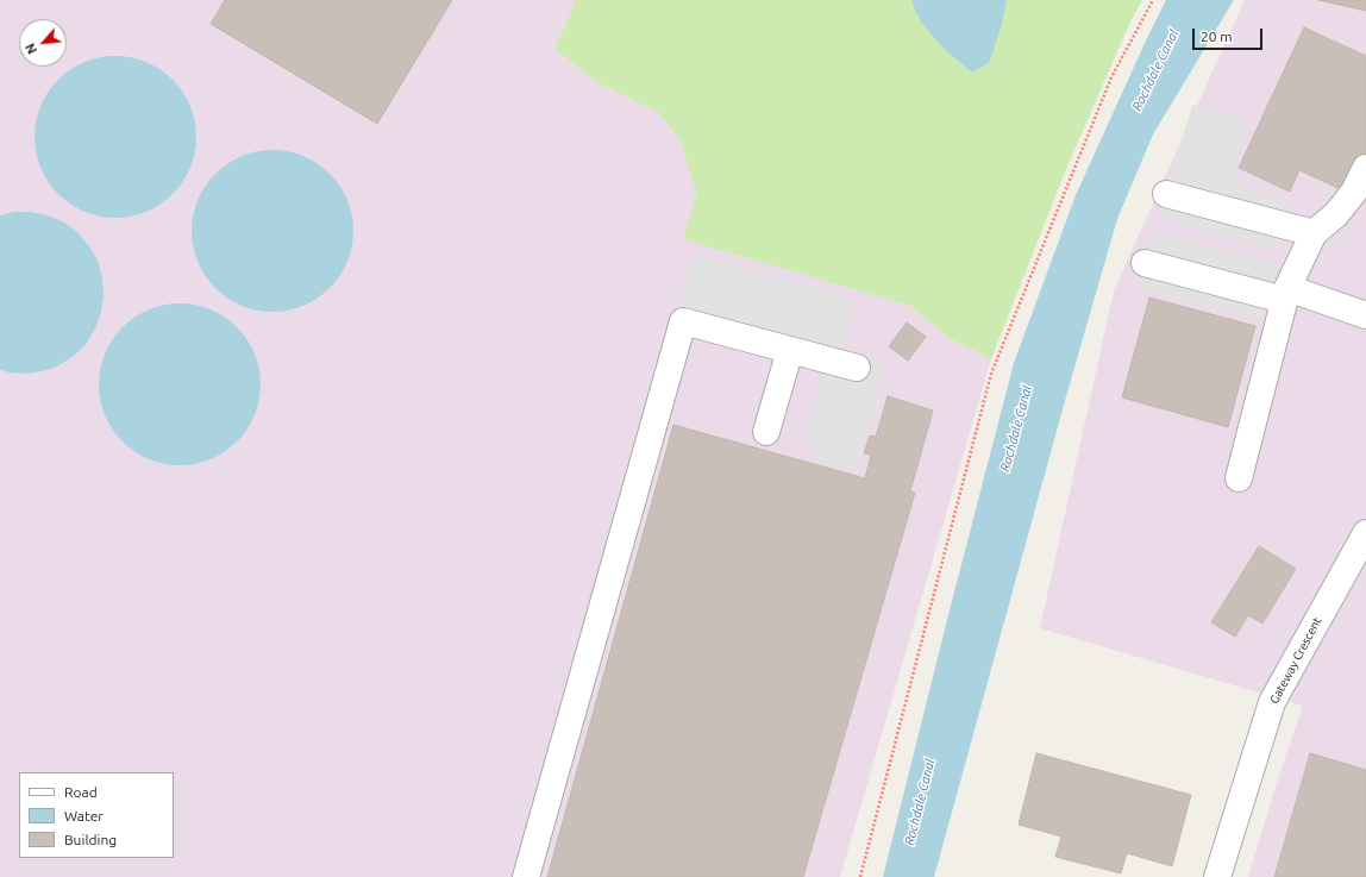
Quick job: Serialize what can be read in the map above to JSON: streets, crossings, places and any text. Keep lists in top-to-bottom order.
{
  "streets": {
    "street": ["Gateway Crescent"]
  },
  "water": ["Rochdale Canal"],
  "legend": ["Road", "Water", "Building"],
  "scale_bar": "20 m",
  "north": "bottom left"
}
